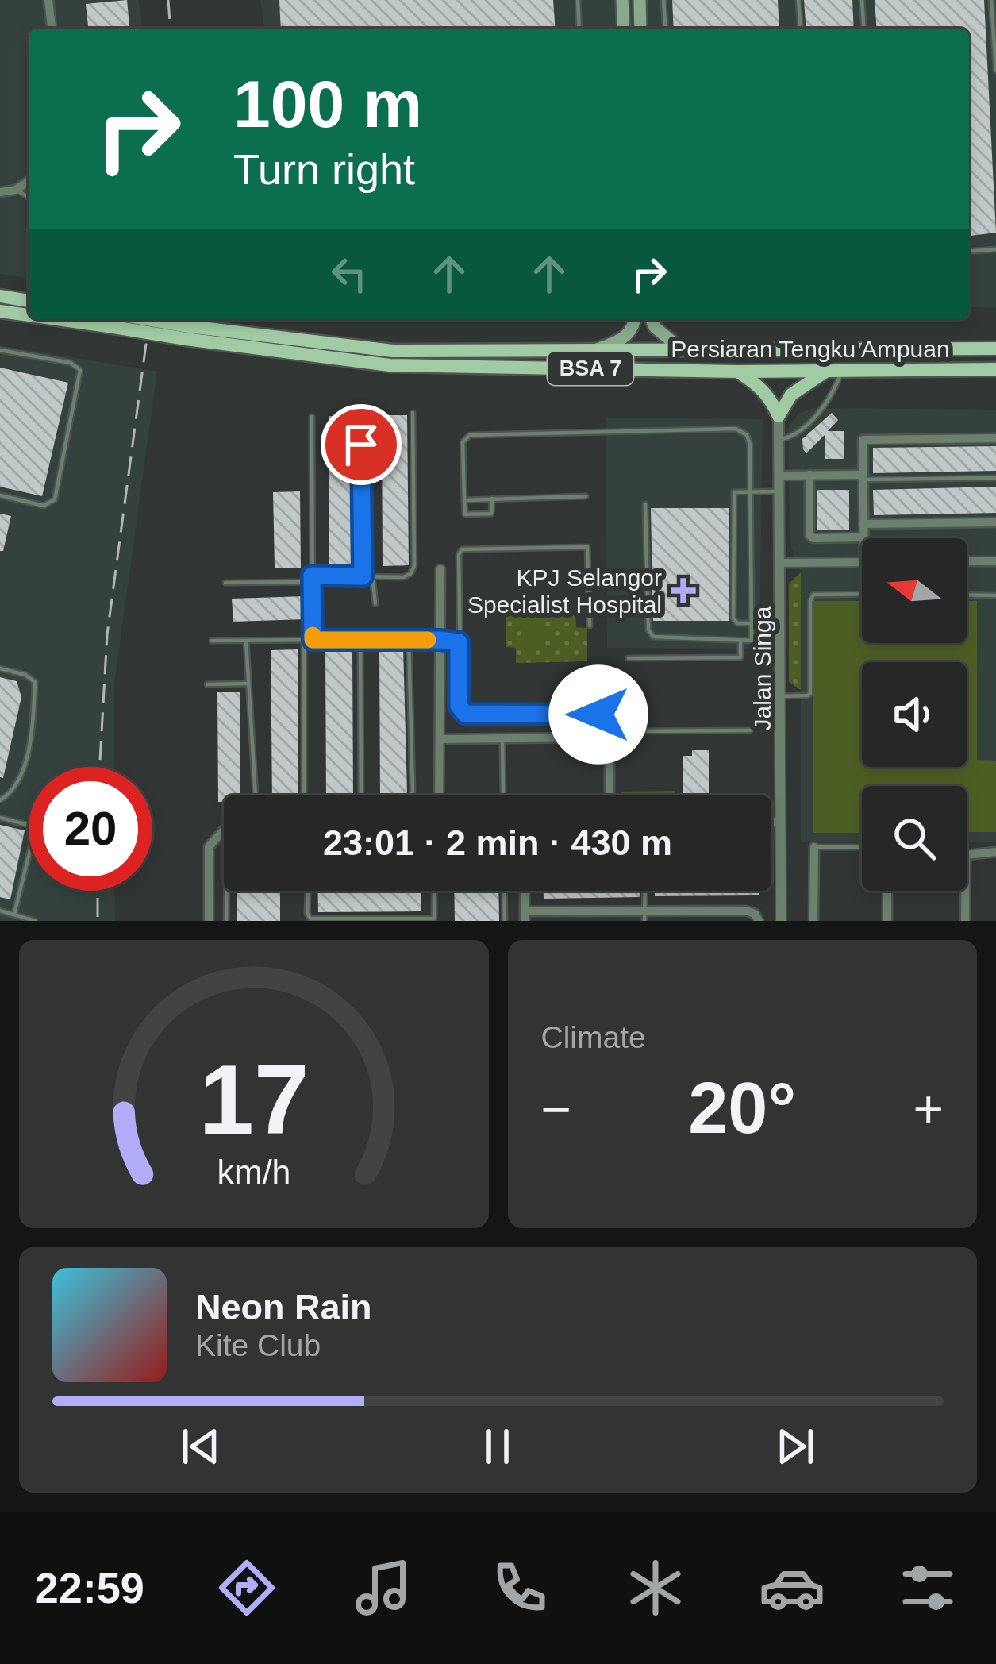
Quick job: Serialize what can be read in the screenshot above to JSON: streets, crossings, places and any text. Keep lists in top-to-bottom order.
{
  "streets": {
    "main road": ["Persiaran Tengku Ampuan", "BSA 7"],
    "street": ["Jalan Singa"]
  },
  "places": {
    "health": ["KPJ Selangor Specialist Hospital"]
  },
  "north": "left",
  "page": {
    "turn": ["100 m", "Turn right"],
    "limit": "20",
    "trip": "23:01 · 2 min · 430 m",
    "tile": "Climate",
    "heat": ["−", "20°", "+"],
    "song": ["Neon Rain", "Kite Club"],
    "tabs": "22:59",
    "gauge": ["17", "km/h"]
  }
}
